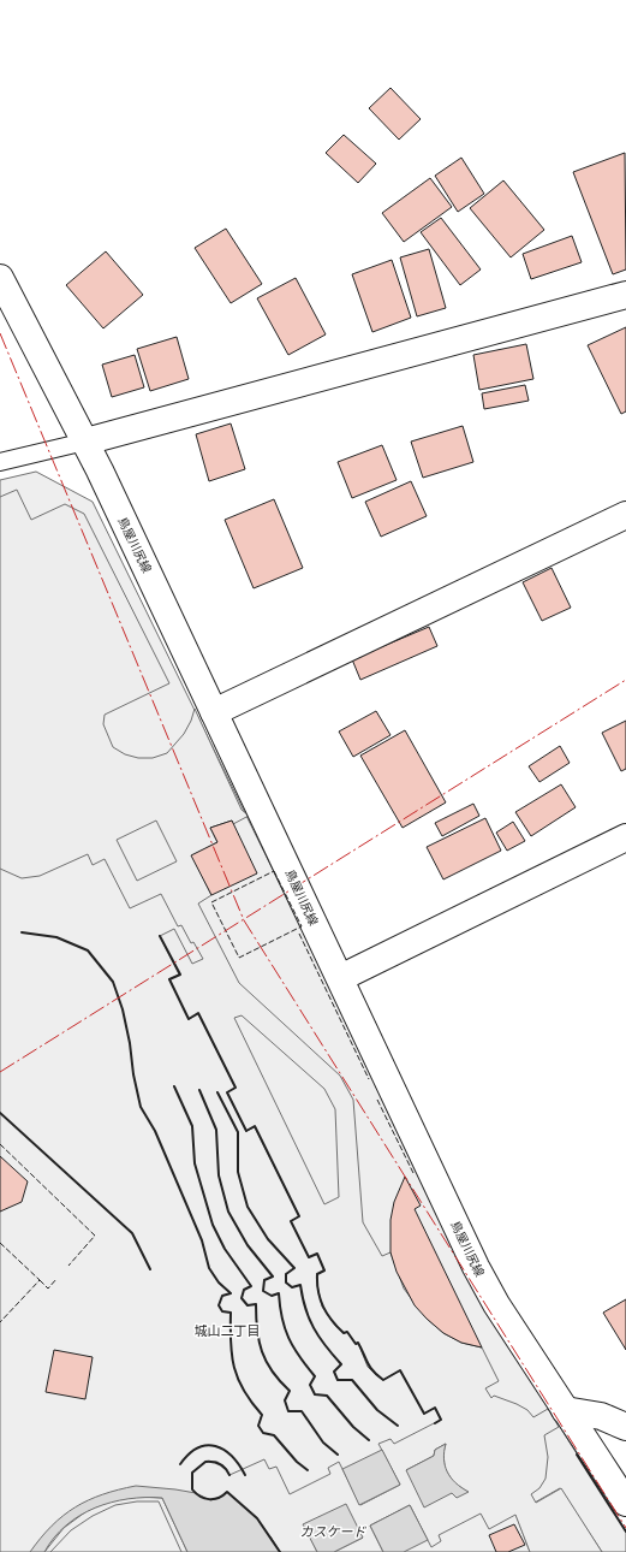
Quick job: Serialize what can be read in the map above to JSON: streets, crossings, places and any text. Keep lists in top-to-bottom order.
{
  "streets": {
    "street": ["鳥屋川尻線"]
  },
  "districts": ["城山二丁目"],
  "water": ["カスケード"]
}
